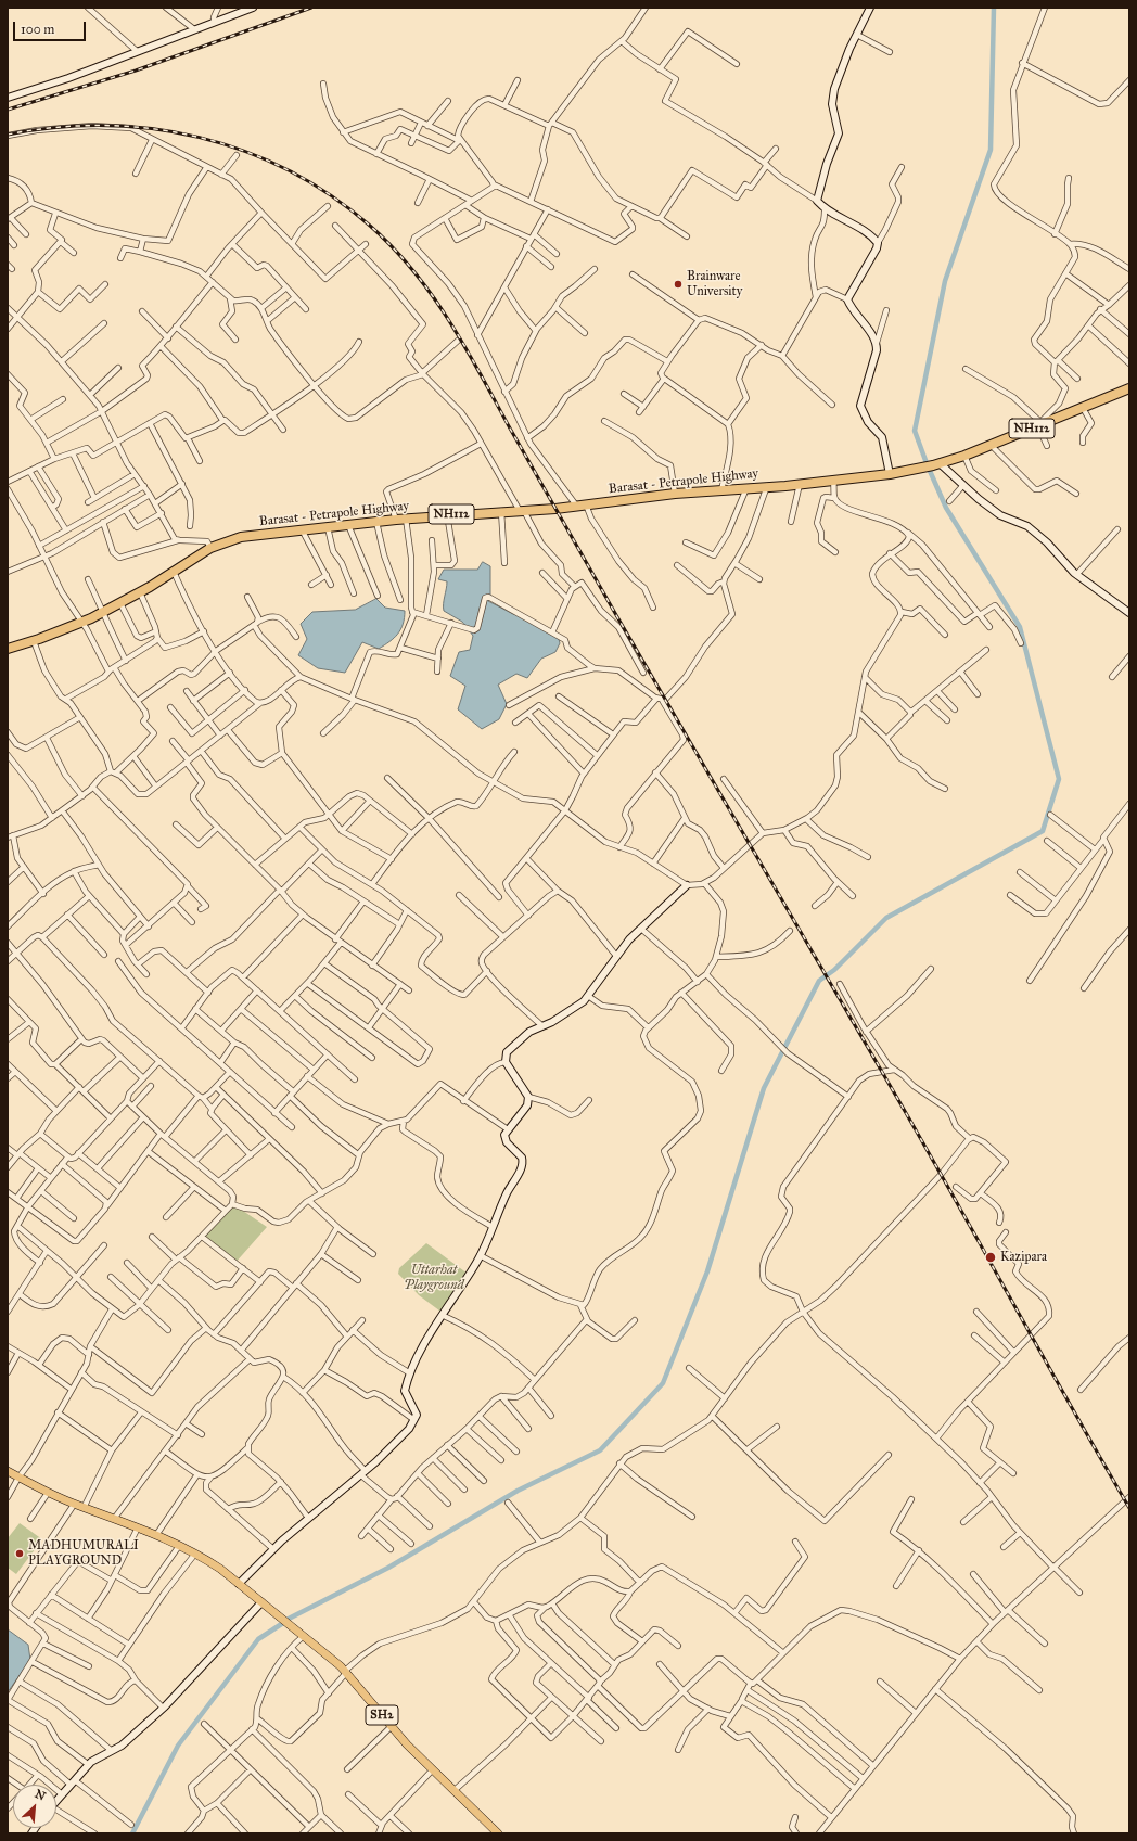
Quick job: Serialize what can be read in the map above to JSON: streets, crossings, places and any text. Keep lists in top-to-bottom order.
{
  "streets": {
    "highway": ["NH112", "Barasat - Petrapole Highway"],
    "main road": ["SH2"]
  },
  "crossings": [
    ["NH112", "Barasat - Petrapole Highway"]
  ],
  "parks": ["Uttarhat Playground"],
  "places": ["Brainware University", "Kazipara", "MADHUMURALI PLAYGROUND"],
  "scale_bar": "100 m",
  "north": "top right"
}
